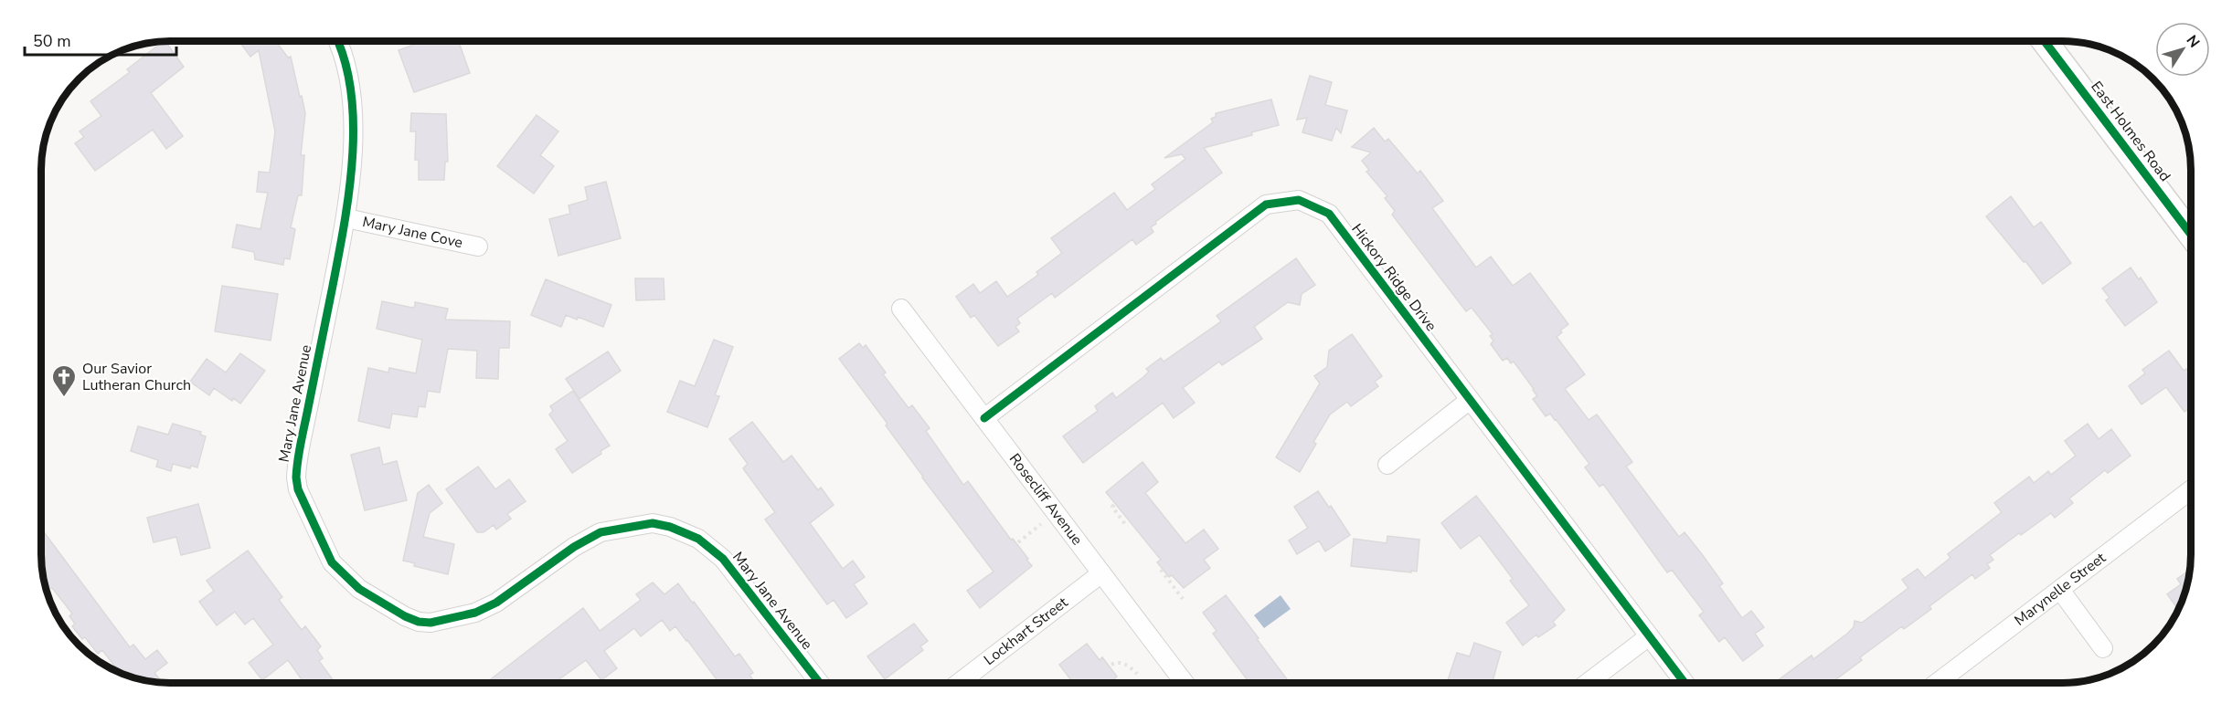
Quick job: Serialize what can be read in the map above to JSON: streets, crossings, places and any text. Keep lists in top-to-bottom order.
{
  "streets": {
    "main road": ["East Holmes Road"],
    "street": [
      "Mary Jane Cove",
      "Hickory Ridge Drive",
      "Mary Jane Avenue",
      "Rosecliff Avenue",
      "Marynelle Street",
      "Lockhart Street"
    ]
  },
  "crossings": [
    ["Mary Jane Cove", "Mary Jane Avenue"],
    ["Hickory Ridge Drive", "Rosecliff Avenue"],
    ["Rosecliff Avenue", "Lockhart Street"]
  ],
  "places": {
    "church": ["Our Savior Lutheran Church"]
  },
  "scale_bar": "50 m",
  "north": "top right"
}
